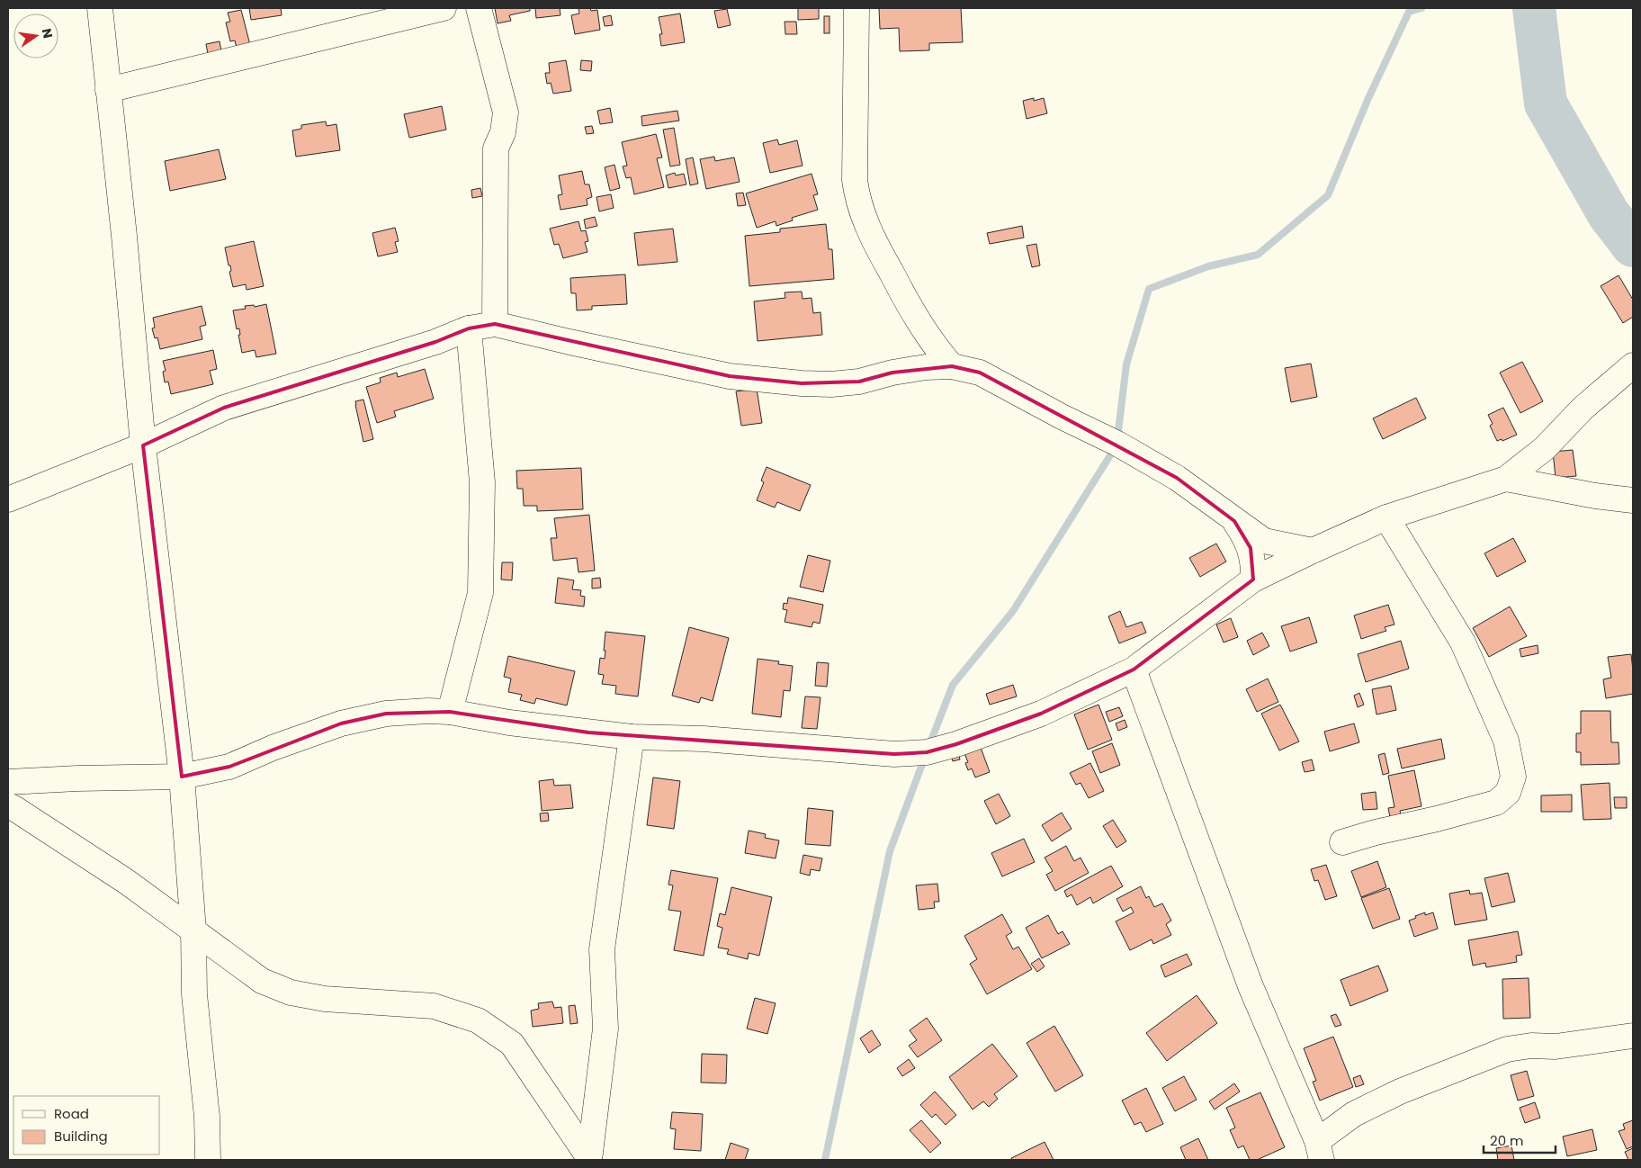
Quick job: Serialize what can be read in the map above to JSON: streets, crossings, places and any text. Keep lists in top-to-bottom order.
{
  "legend": ["Road", "Building"],
  "scale_bar": "20 m",
  "north": "right"
}
